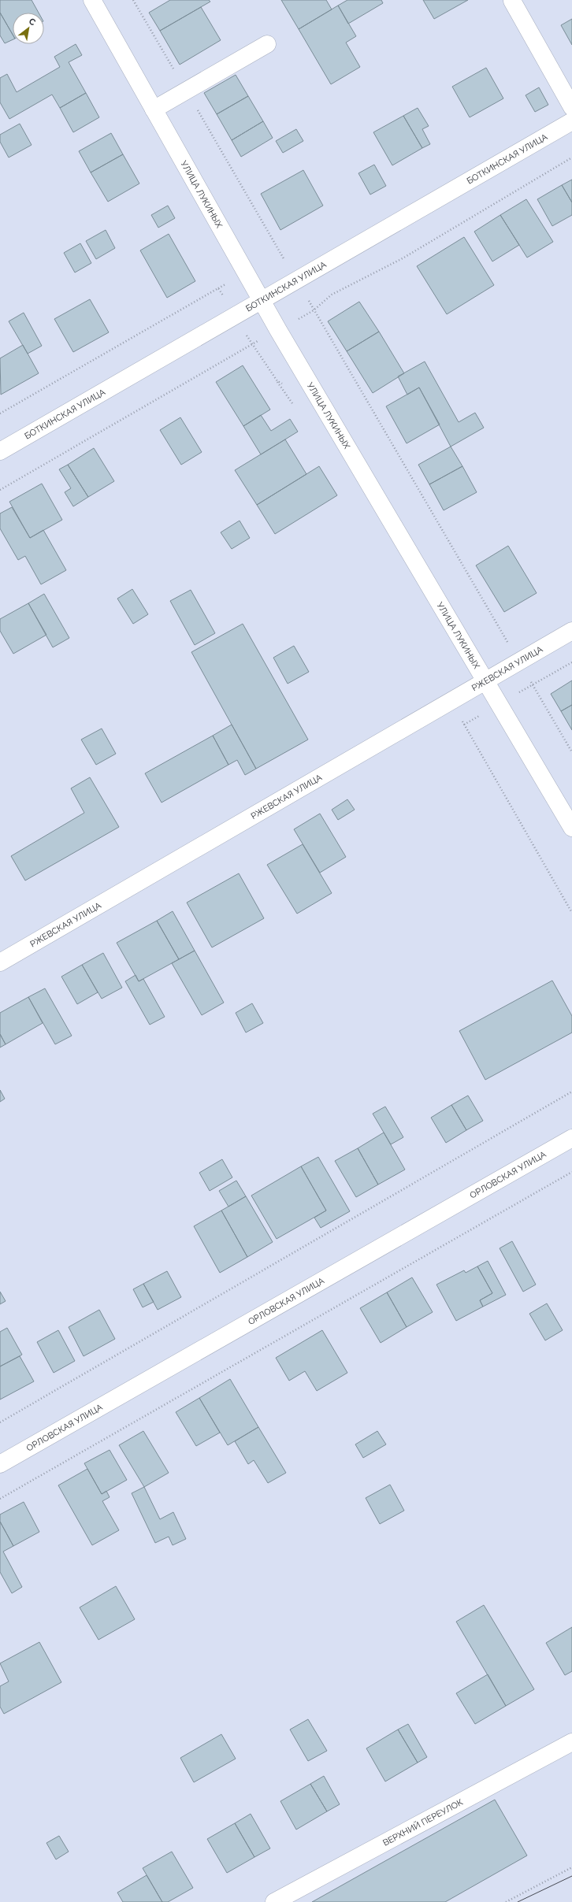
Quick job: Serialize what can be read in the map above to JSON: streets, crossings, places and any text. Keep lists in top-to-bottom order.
{
  "streets": {
    "street": [
      "БОТКИНСКАЯ УЛИЦА",
      "УЛИЦА ЛУКИНЫХ",
      "РЖЕВСКАЯ УЛИЦА",
      "ОРЛОВСКАЯ УЛИЦА",
      "ВЕРХНИЙ ПЕРЕУЛОК"
    ]
  },
  "crossings": [
    ["БОТКИНСКАЯ УЛИЦА", "УЛИЦА ЛУКИНЫХ"],
    ["УЛИЦА ЛУКИНЫХ", "РЖЕВСКАЯ УЛИЦА"]
  ],
  "north": "top right"
}
